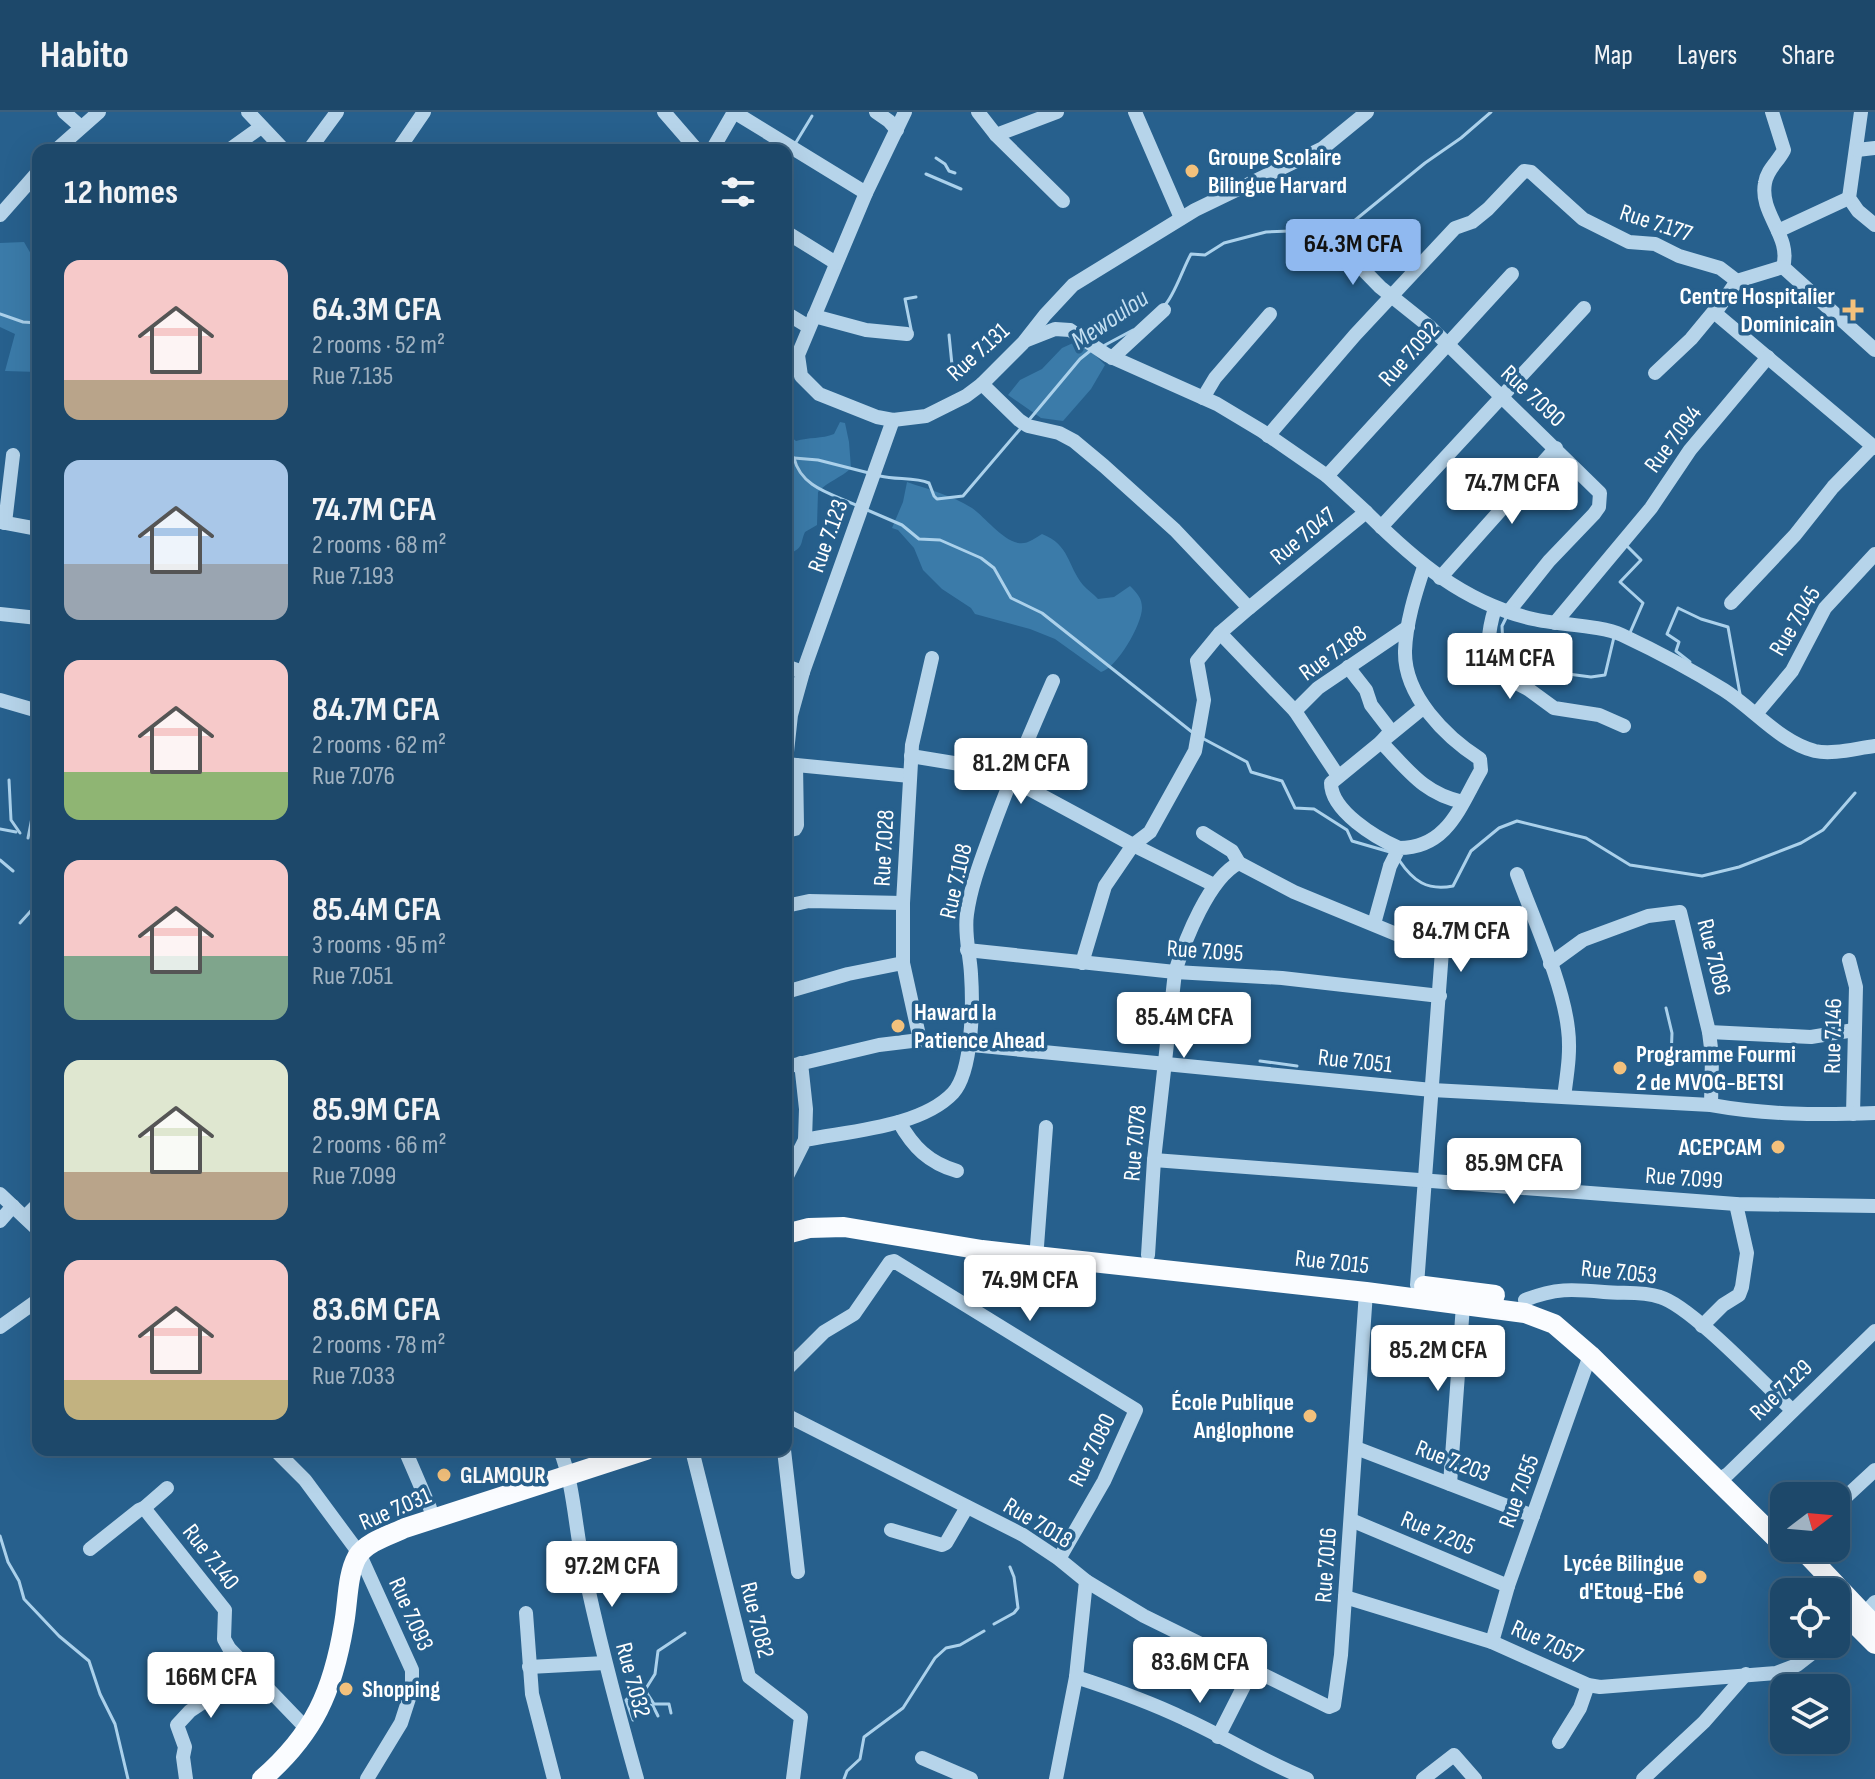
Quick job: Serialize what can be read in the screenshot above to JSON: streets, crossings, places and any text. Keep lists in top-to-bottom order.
{
  "streets": {
    "main road": ["Rue 7.015", "Rue 7.031"],
    "street": [
      "Rue 7.177",
      "Rue 7.131",
      "Rue 7.092",
      "Rue 7.090",
      "Rue 7.094",
      "Rue 7.123",
      "Rue 7.047",
      "Rue 7.045",
      "Rue 7.188",
      "Rue 7.028",
      "Rue 7.108",
      "Rue 7.095",
      "Rue 7.086",
      "Rue 7.146",
      "Rue 7.051",
      "Rue 7.078",
      "Rue 7.099",
      "Rue 7.053",
      "Rue 7.129",
      "Rue 7.080",
      "Rue 7.203",
      "Rue 7.055",
      "Rue 7.018",
      "Rue 7.205",
      "Rue 7.140",
      "Rue 7.016",
      "Rue 7.093",
      "Rue 7.082",
      "Rue 7.057",
      "Rue 7.032"
    ]
  },
  "crossings": [
    ["Rue 7.177", "Rue 7.090"],
    ["Rue 7.131", "Rue 7.123"],
    ["Rue 7.092", "Rue 7.090"],
    ["Rue 7.090", "Rue 7.047"],
    ["Rue 7.094", "Rue 7.047"],
    ["Rue 7.047", "Rue 7.045"],
    ["Rue 7.047", "Rue 7.188"],
    ["Rue 7.047", "Rue 7.095"],
    ["Rue 7.028", "Rue 7.051"],
    ["Rue 7.108", "Rue 7.095"],
    ["Rue 7.108", "Rue 7.051"],
    ["Rue 7.095", "Rue 7.078"],
    ["Rue 7.086", "Rue 7.051"],
    ["Rue 7.146", "Rue 7.051"],
    ["Rue 7.051", "Rue 7.078"],
    ["Rue 7.078", "Rue 7.099"],
    ["Rue 7.078", "Rue 7.015"],
    ["Rue 7.015", "Rue 7.053"],
    ["Rue 7.015", "Rue 7.129"],
    ["Rue 7.015", "Rue 7.055"],
    ["Rue 7.015", "Rue 7.016"],
    ["Rue 7.053", "Rue 7.129"],
    ["Rue 7.080", "Rue 7.018"],
    ["Rue 7.203", "Rue 7.055"],
    ["Rue 7.203", "Rue 7.016"],
    ["Rue 7.055", "Rue 7.205"],
    ["Rue 7.055", "Rue 7.057"],
    ["Rue 7.031", "Rue 7.140"],
    ["Rue 7.031", "Rue 7.093"],
    ["Rue 7.031", "Rue 7.032"],
    ["Rue 7.018", "Rue 7.016"],
    ["Rue 7.205", "Rue 7.016"],
    ["Rue 7.016", "Rue 7.057"]
  ],
  "water": ["Mewoulou"],
  "places": {
    "other": [
      "Groupe Scolaire Bilingue Harvard",
      "Haward la Patience Ahead",
      "Programme Fourmi 2 de MVOG-BETSI",
      "ACEPCAM",
      "École Publique Anglophone",
      "GLAMOUR",
      "Lycée Bilingue d'Etoug-Ebé",
      "Shopping"
    ],
    "health": ["Centre Hospitalier Dominicain"]
  },
  "north": "right",
  "page": {
    "header": "Habito",
    "nav": ["Map", "Layers", "Share"],
    "heading": "12 homes",
    "price": [
      "64.3M CFA",
      "74.7M CFA",
      "114M CFA",
      "81.2M CFA",
      "84.7M CFA",
      "85.4M CFA",
      "85.9M CFA",
      "74.9M CFA",
      "85.2M CFA",
      "97.2M CFA",
      "83.6M CFA",
      "166M CFA"
    ],
    "list": [
      {
        "name": "64.3M CFA",
        "note": "2 rooms · 52 m² · Rue 7.135"
      },
      {
        "name": "74.7M CFA",
        "note": "2 rooms · 68 m² · Rue 7.193"
      },
      {
        "name": "84.7M CFA",
        "note": "2 rooms · 62 m² · Rue 7.076"
      },
      {
        "name": "85.4M CFA",
        "note": "3 rooms · 95 m² · Rue 7.051"
      },
      {
        "name": "85.9M CFA",
        "note": "2 rooms · 66 m² · Rue 7.099"
      },
      {
        "name": "83.6M CFA",
        "note": "2 rooms · 78 m² · Rue 7.033"
      }
    ]
  }
}
